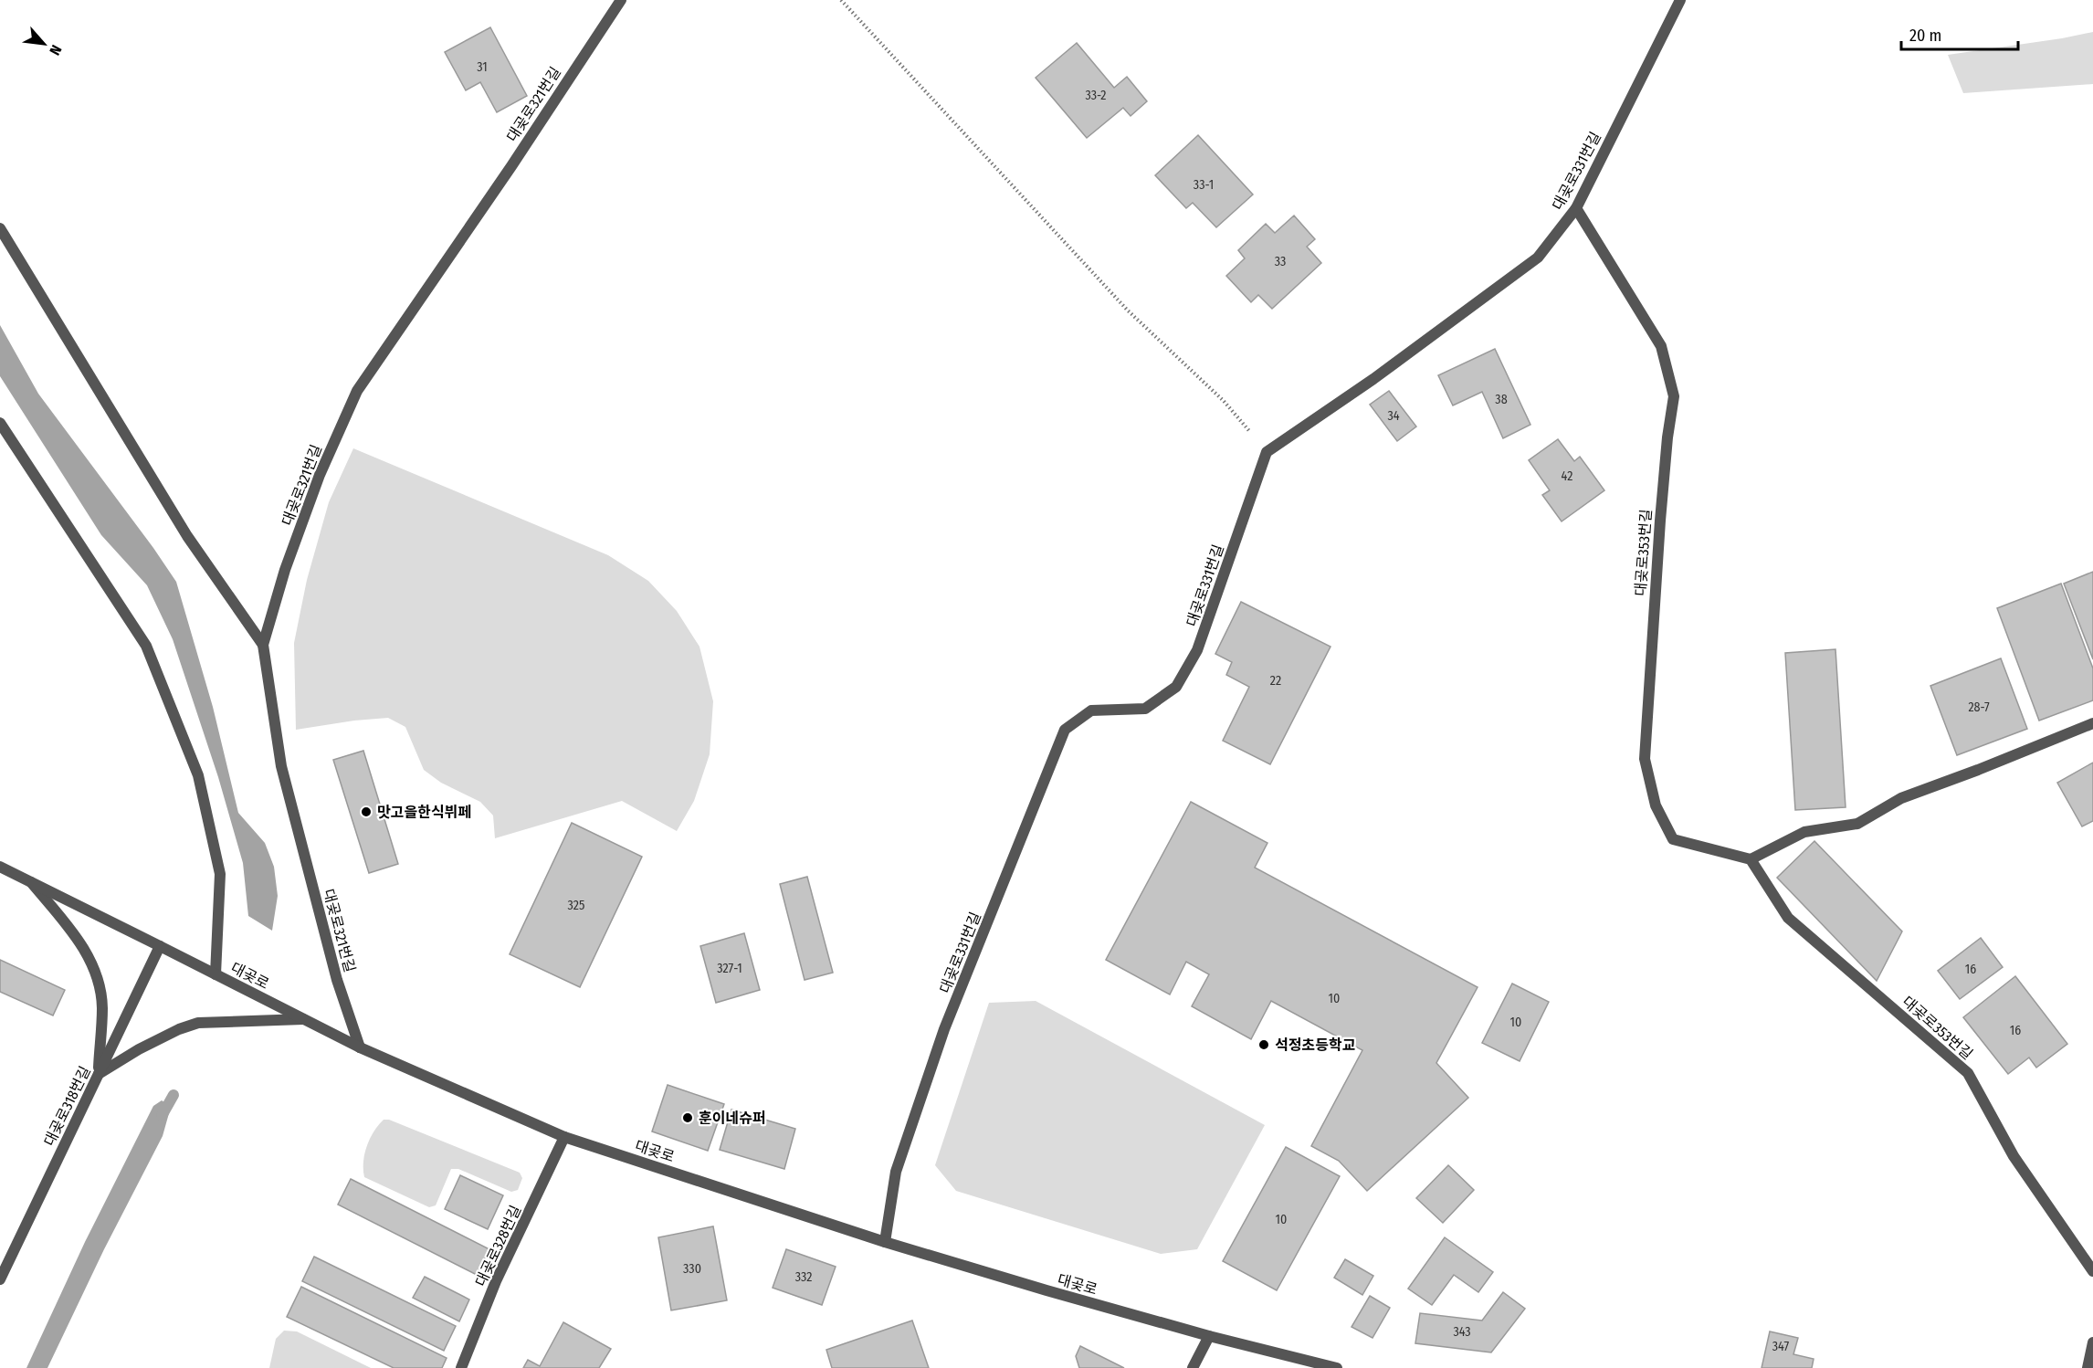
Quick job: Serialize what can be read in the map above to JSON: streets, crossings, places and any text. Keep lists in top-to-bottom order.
{
  "streets": {
    "street": [
      "대곶로321번길",
      "대곶로331번길",
      "대곶로353번길",
      "대곶로",
      "대곶로318번길",
      "대곶로328번길"
    ]
  },
  "crossings": [
    ["대곶로321번길", "대곶로"],
    ["대곶로331번길", "대곶로353번길"],
    ["대곶로331번길", "대곶로"],
    ["대곶로", "대곶로318번길"],
    ["대곶로", "대곶로328번길"]
  ],
  "places": ["맛고을한식뷔페", "석정초등학교", "훈이네슈퍼"],
  "house_numbers": [
    "31",
    "33-2",
    "33-1",
    "33",
    "38",
    "34",
    "42",
    "22",
    "28-7",
    "325",
    "327-1",
    "16",
    "10",
    "10",
    "16",
    "10",
    "330",
    "332",
    "343",
    "347"
  ],
  "scale_bar": "20 m",
  "north": "bottom right"
}
